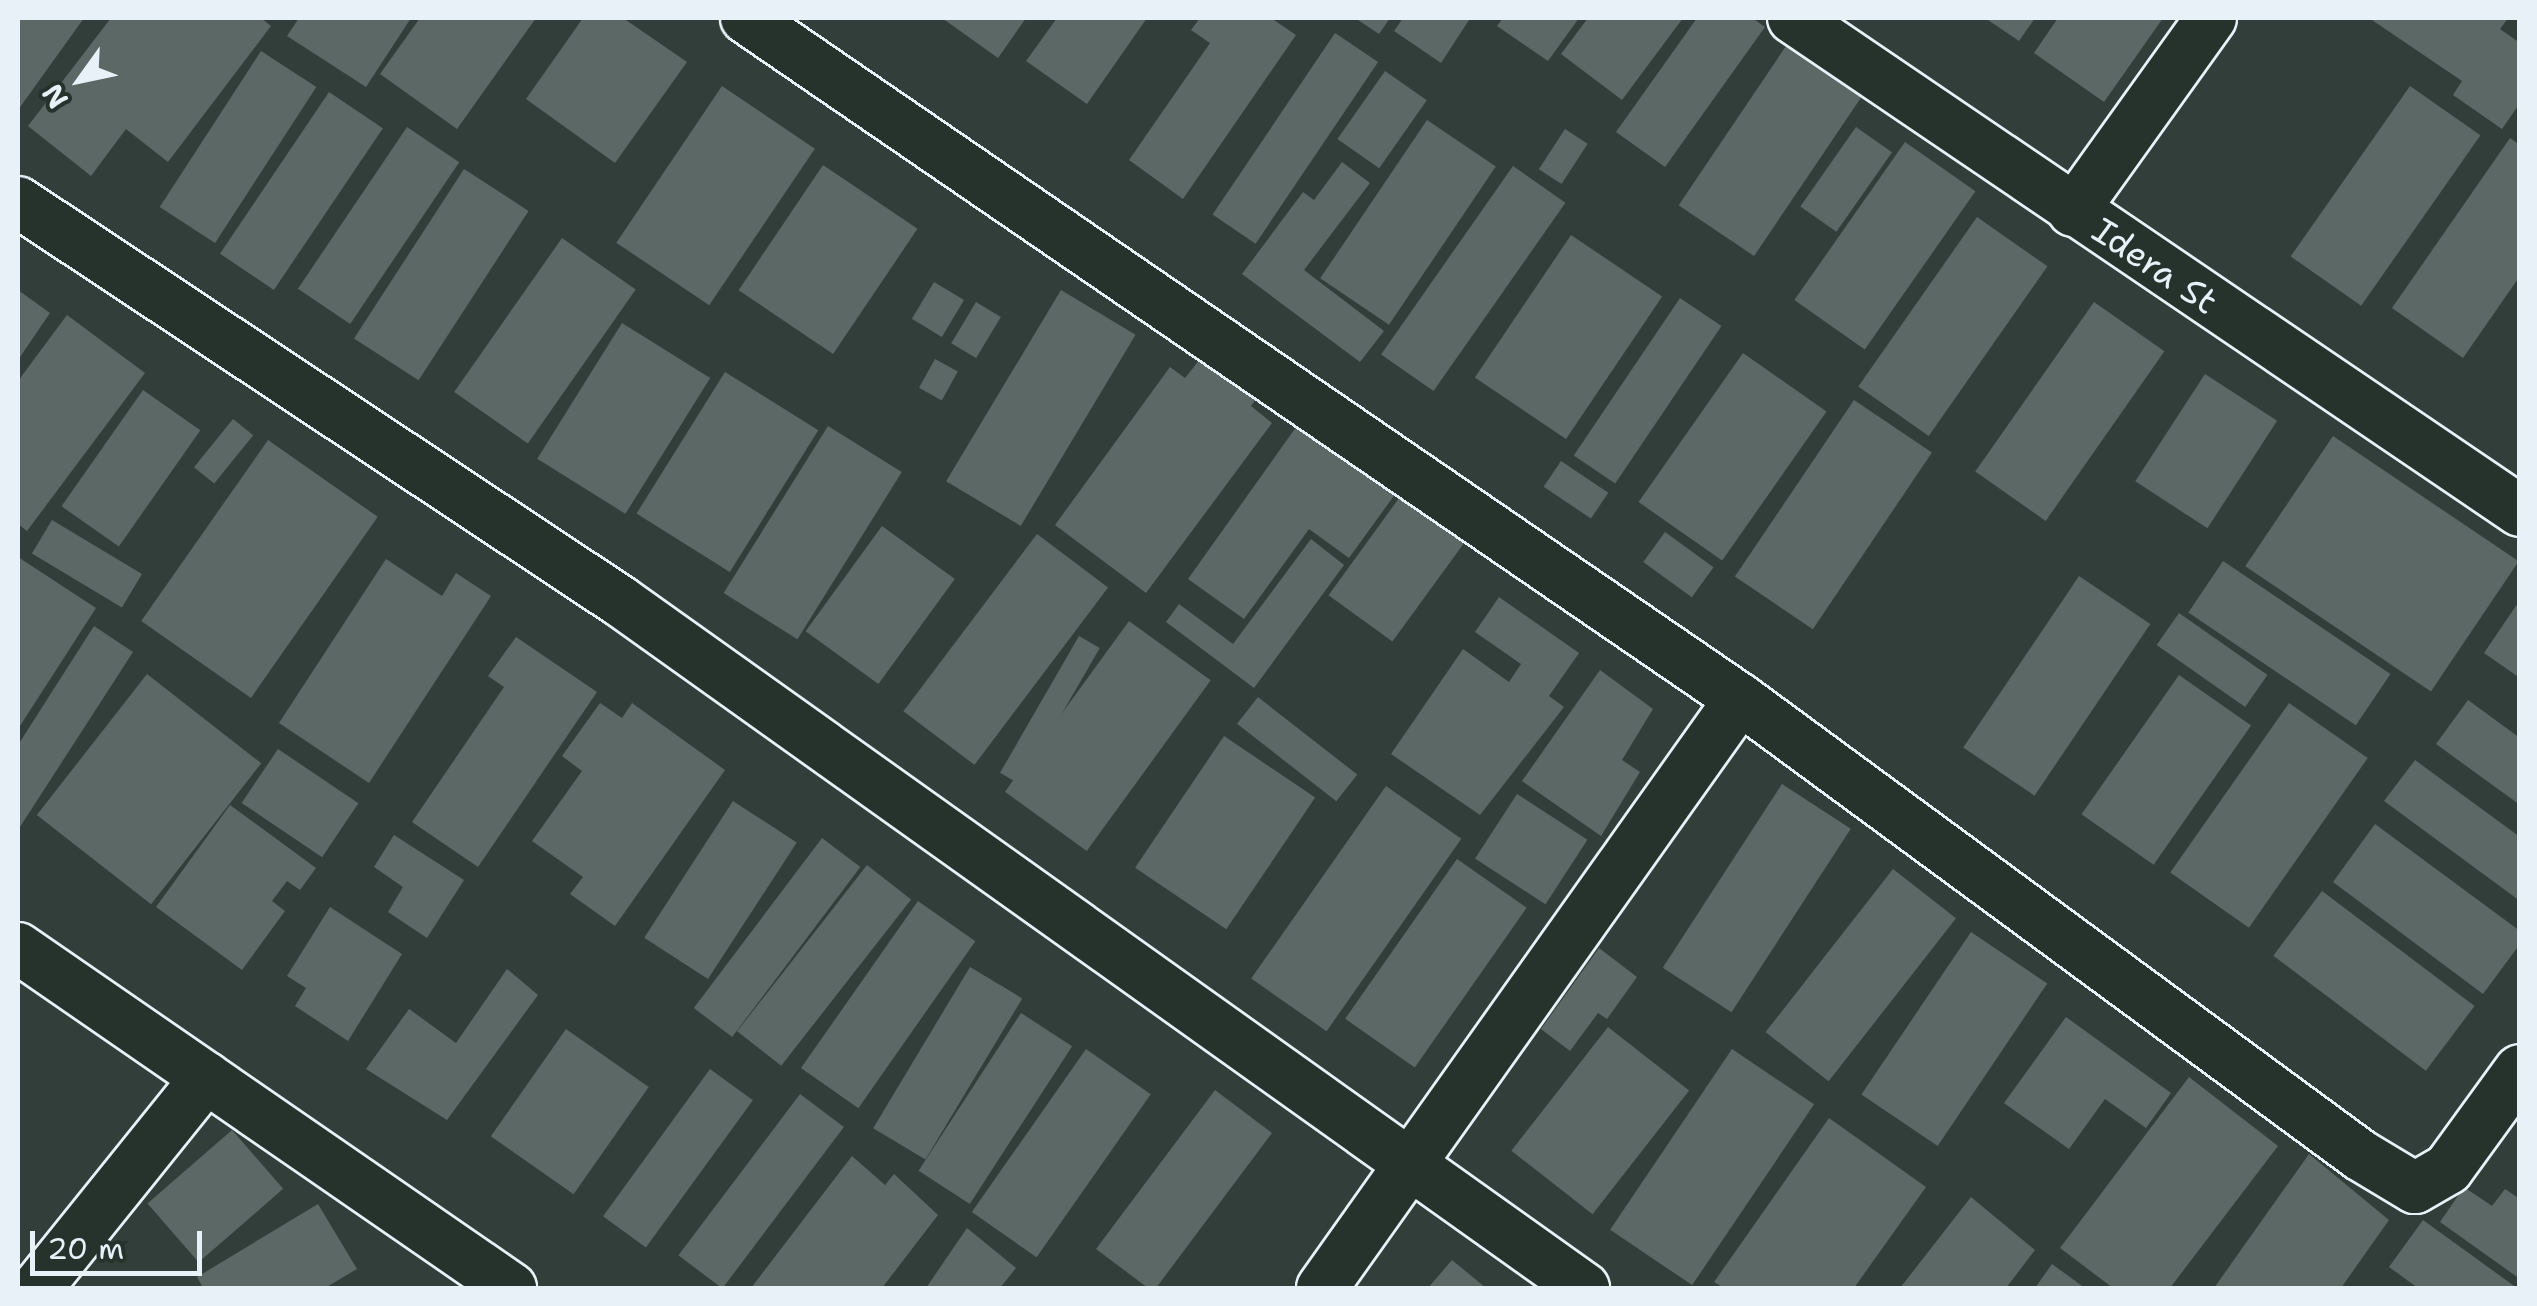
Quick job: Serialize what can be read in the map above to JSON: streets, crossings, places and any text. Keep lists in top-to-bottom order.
{
  "streets": {
    "street": ["Idera St"]
  },
  "scale_bar": "20 m",
  "north": "bottom left"
}
